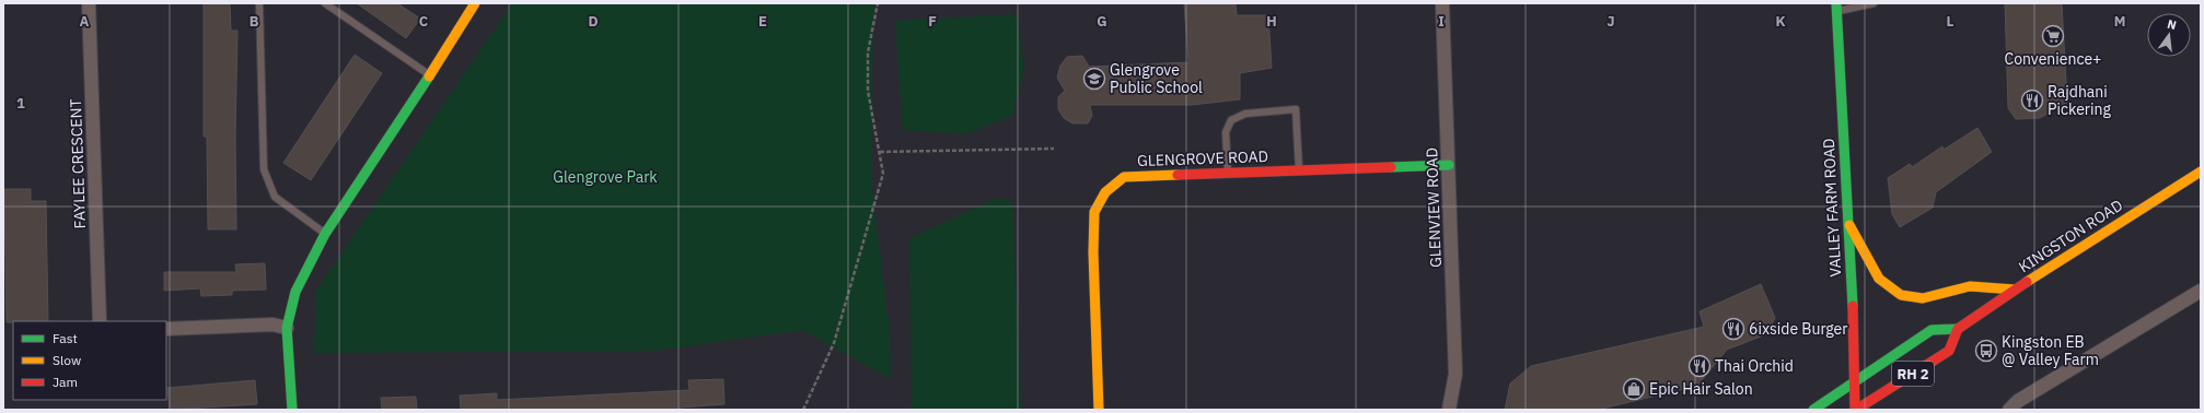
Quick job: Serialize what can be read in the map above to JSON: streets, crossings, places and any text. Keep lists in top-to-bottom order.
{
  "streets": {
    "street": [
      "GLENGROVE ROAD",
      "FAYLEE CRESCENT",
      "GLENVIEW ROAD",
      "VALLEY FARM ROAD",
      "KINGSTON ROAD",
      "RH 2"
    ]
  },
  "crossings": [
    ["GLENGROVE ROAD", "GLENVIEW ROAD"],
    ["VALLEY FARM ROAD", "RH 2"],
    ["KINGSTON ROAD", "RH 2"]
  ],
  "parks": ["Glengrove Park"],
  "places": {
    "supermarket": ["Convenience+"],
    "school or university": ["Glengrove Public School"],
    "restaurant": ["Rajdhani Pickering", "6ixside Burger", "Thai Orchid"],
    "bus stop": ["Kingston EB @ Valley Farm"],
    "shop": ["Epic Hair Salon"]
  },
  "legend": ["Fast", "Slow", "Jam"],
  "north": "top",
  "grid": {
    "columns": [
      "A",
      "B",
      "C",
      "D",
      "E",
      "F",
      "G",
      "H",
      "I",
      "J",
      "K",
      "L",
      "M"
    ],
    "rows": ["1"]
  }
}
